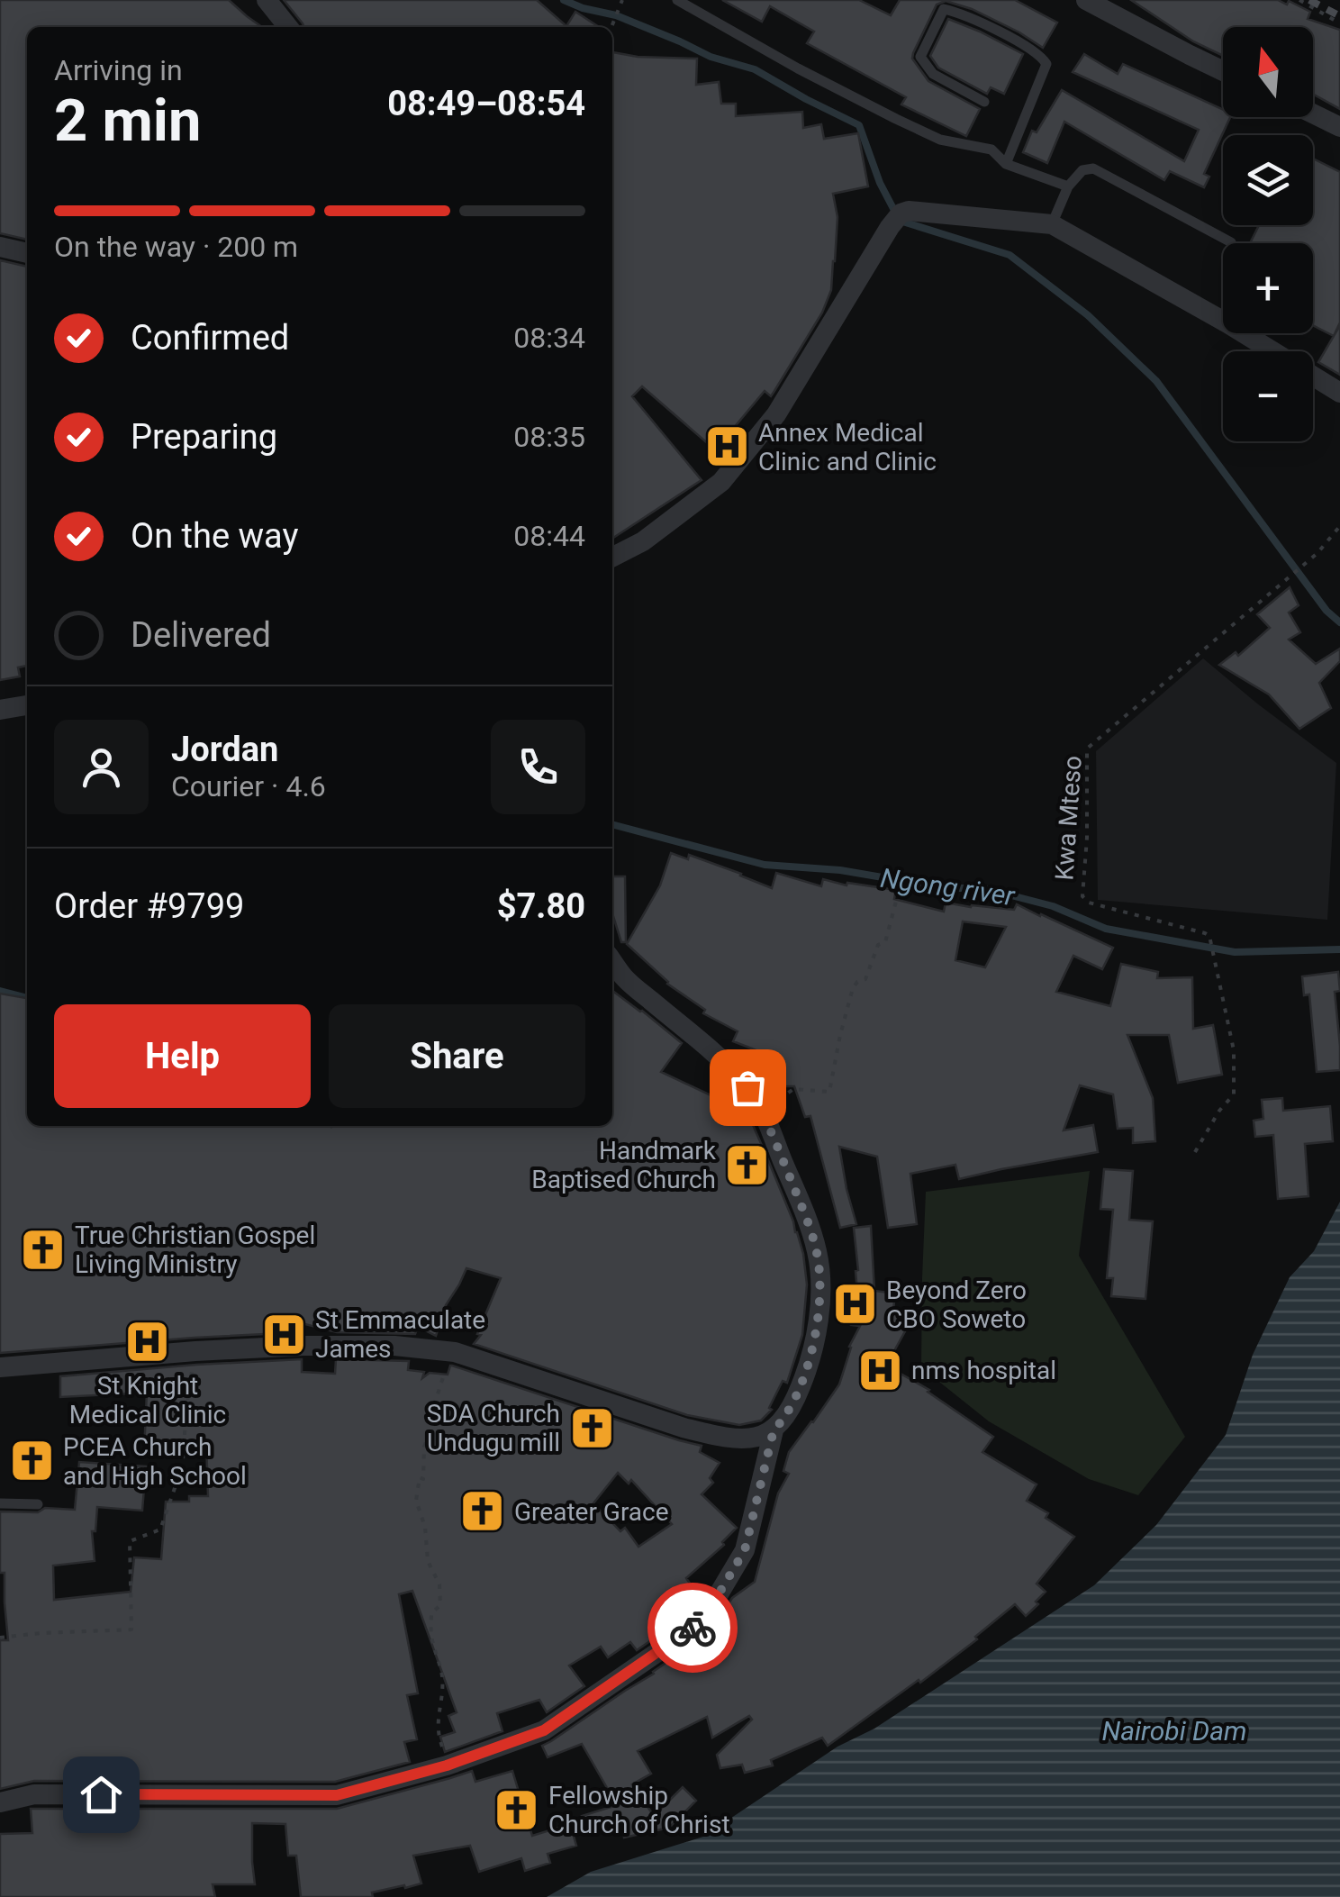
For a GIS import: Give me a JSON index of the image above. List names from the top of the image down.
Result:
{
  "streets": {
    "path": ["Kwa Mteso"]
  },
  "water": ["Ngong river", "Nairobi Dam"],
  "places": {
    "hospital": [
      "Annex Medical Clinic and Clinic",
      "Beyond Zero CBO Soweto",
      "St Emmaculate James",
      "St Knight Medical Clinic",
      "nms hospital"
    ],
    "church": [
      "Handmark Baptised Church",
      "True Christian Gospel Living Ministry",
      "SDA Church Undugu mill",
      "PCEA Church and High School",
      "Greater Grace",
      "Fellowship Church of Christ"
    ]
  },
  "north": "top",
  "page": {
    "map_buttons": ["+", "−"],
    "heading": ["2 min", "Arriving in", "08:49–08:54"],
    "panel": [
      "Jordan",
      "Courier · 4.6",
      "Order #9799",
      "$7.80"
    ],
    "bar": "On the way · 200 m",
    "list": [
      ["Confirmed", "08:34"],
      ["Preparing", "08:35"],
      ["On the way", "08:44"],
      "Delivered"
    ],
    "buttons": ["Help", "Share"]
  }
}
